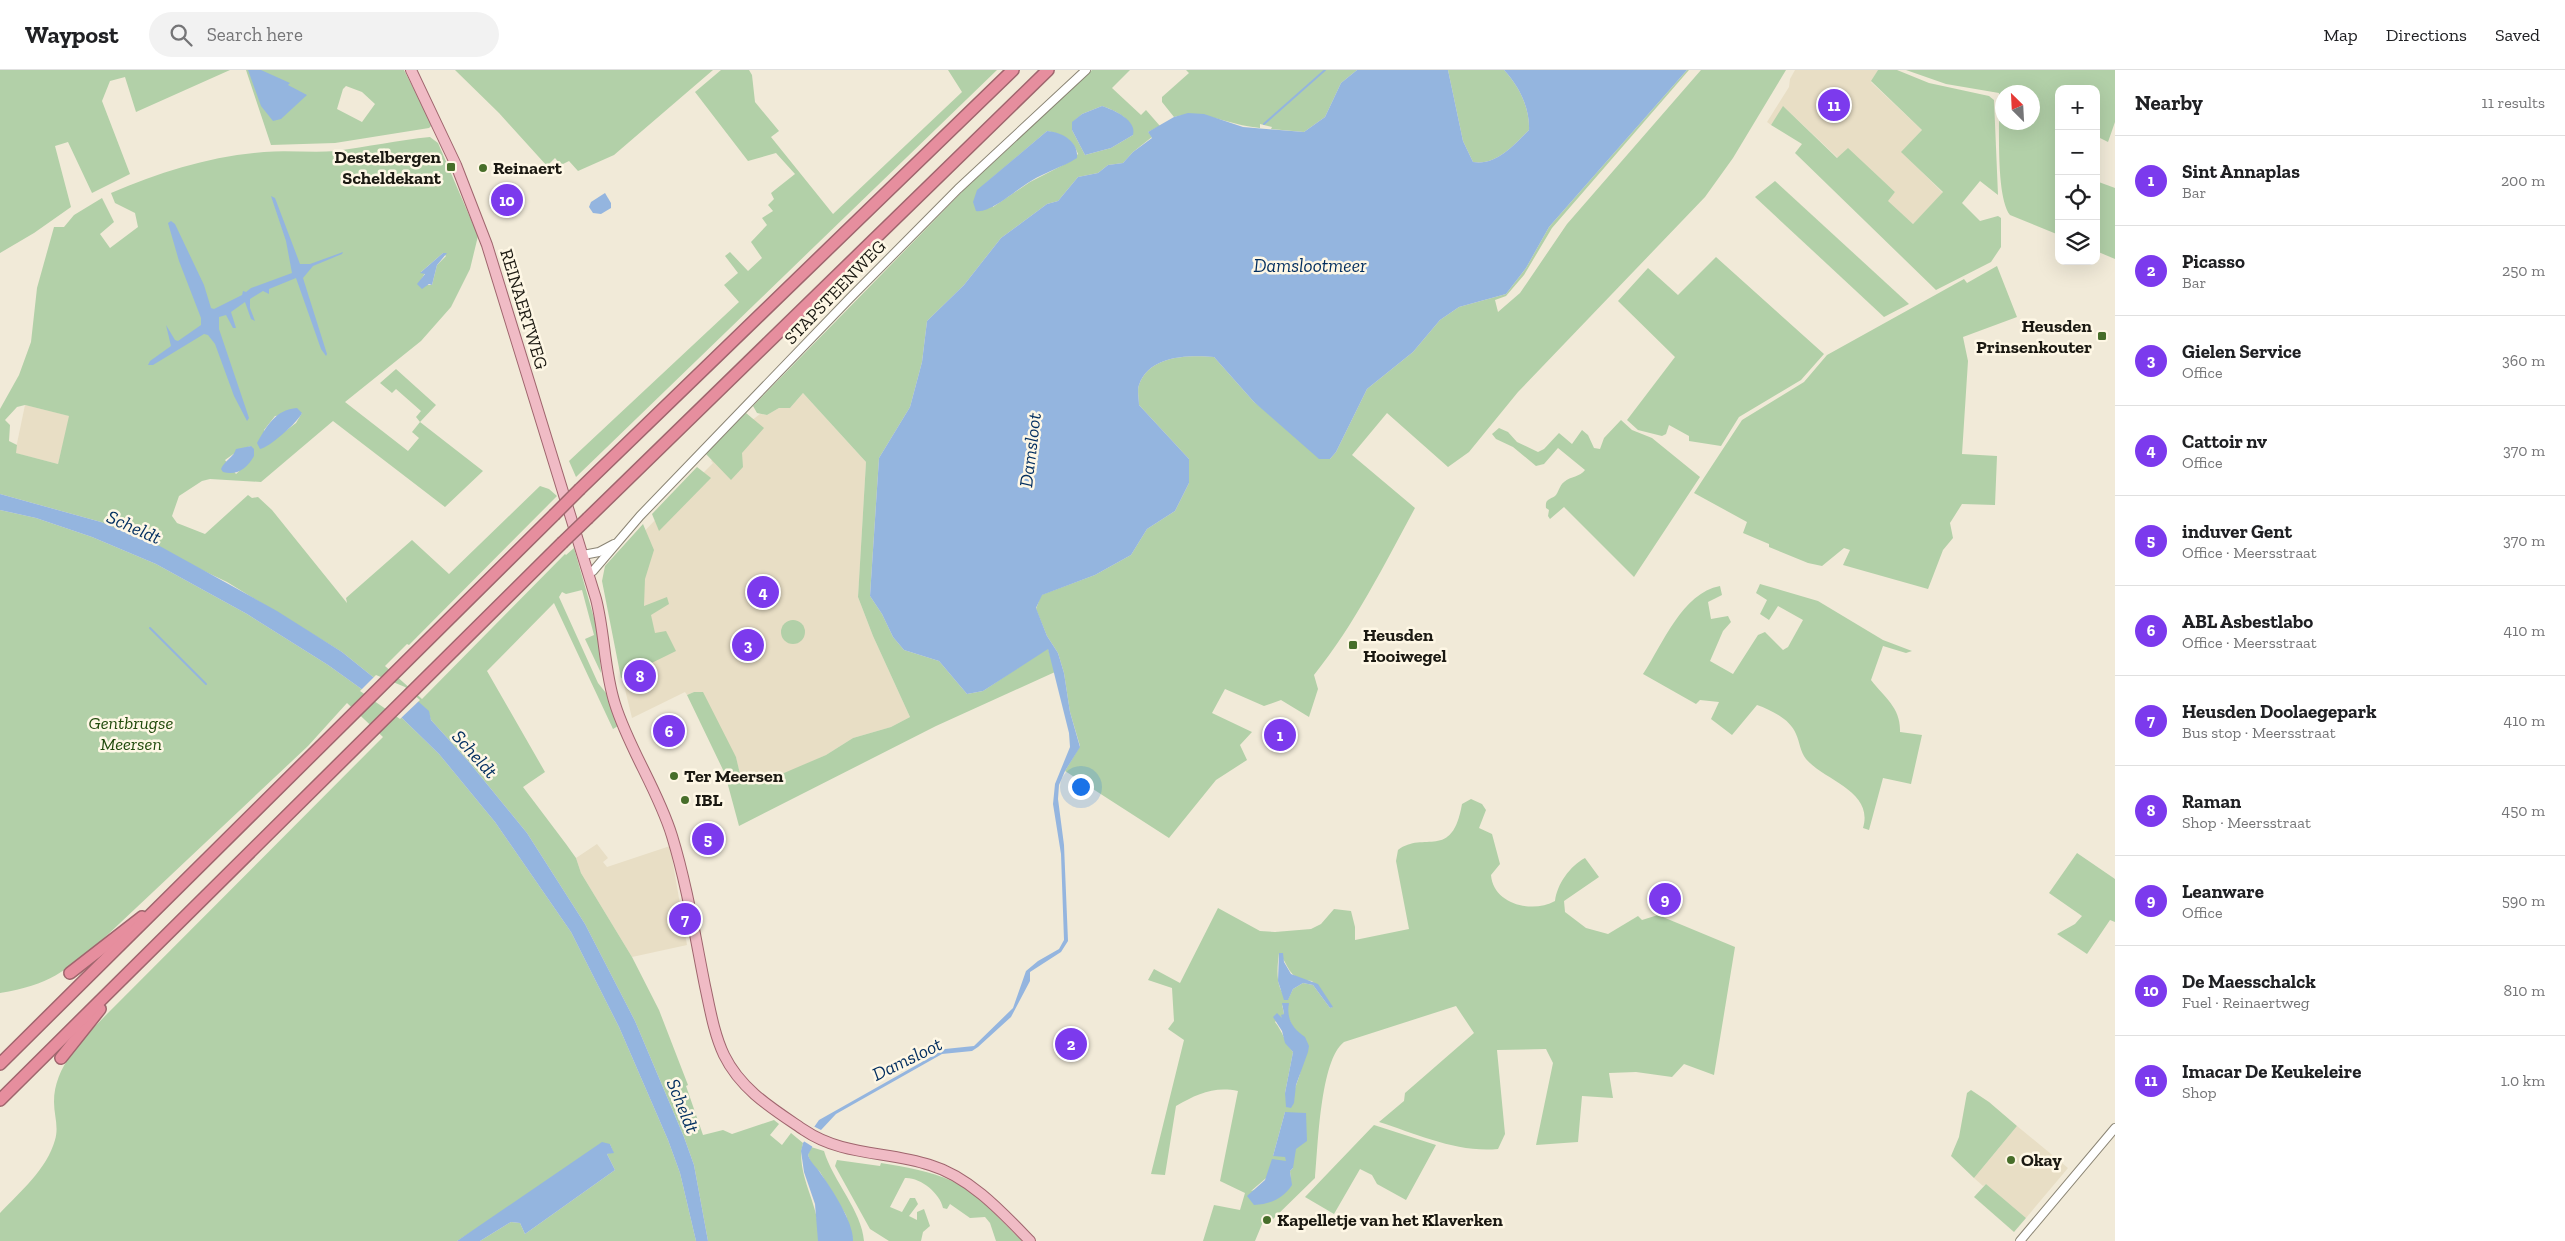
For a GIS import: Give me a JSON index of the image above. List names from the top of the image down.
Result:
{
  "streets": {
    "main road": ["REINAERTWEG"],
    "street": ["STAPSTEENWEG"]
  },
  "crossings": [
    ["STAPSTEENWEG", "REINAERTWEG"]
  ],
  "water": ["Damslootmeer", "Damsloot", "Scheldt"],
  "parks": ["Gentbrugse Meersen"],
  "places": {
    "transit": ["Destelbergen Scheldekant", "Heusden Prinsenkouter", "Heusden Hooiwegel"],
    "other": [
      "Reinaert",
      "Ter Meersen",
      "IBL",
      "Okay",
      "Kapelletje van het Klaverken"
    ]
  },
  "north": "top left",
  "page": {
    "header": "Waypost",
    "search": "Search here",
    "nav": ["Map", "Directions", "Saved"],
    "heading": ["Nearby", "11 results"],
    "map_buttons": ["+", "−"],
    "pins": [
      "11",
      "10",
      "4",
      "3",
      "8",
      "6",
      "1",
      "5",
      "9",
      "7",
      "2"
    ],
    "list": [
      {
        "mark": "1",
        "name": "Sint Annaplas",
        "note": "Bar",
        "value": "200 m"
      },
      {
        "mark": "2",
        "name": "Picasso",
        "note": "Bar",
        "value": "250 m"
      },
      {
        "mark": "3",
        "name": "Gielen Service",
        "note": "Office",
        "value": "360 m"
      },
      {
        "mark": "4",
        "name": "Cattoir nv",
        "note": "Office",
        "value": "370 m"
      },
      {
        "mark": "5",
        "name": "induver Gent",
        "note": "Office · Meersstraat",
        "value": "370 m"
      },
      {
        "mark": "6",
        "name": "ABL Asbestlabo",
        "note": "Office · Meersstraat",
        "value": "410 m"
      },
      {
        "mark": "7",
        "name": "Heusden Doolaegepark",
        "note": "Bus stop · Meersstraat",
        "value": "410 m"
      },
      {
        "mark": "8",
        "name": "Raman",
        "note": "Shop · Meersstraat",
        "value": "450 m"
      },
      {
        "mark": "9",
        "name": "Leanware",
        "note": "Office",
        "value": "590 m"
      },
      {
        "mark": "10",
        "name": "De Maesschalck",
        "note": "Fuel · Reinaertweg",
        "value": "810 m"
      },
      {
        "mark": "11",
        "name": "Imacar De Keukeleire",
        "note": "Shop",
        "value": "1.0 km"
      }
    ]
  }
}
